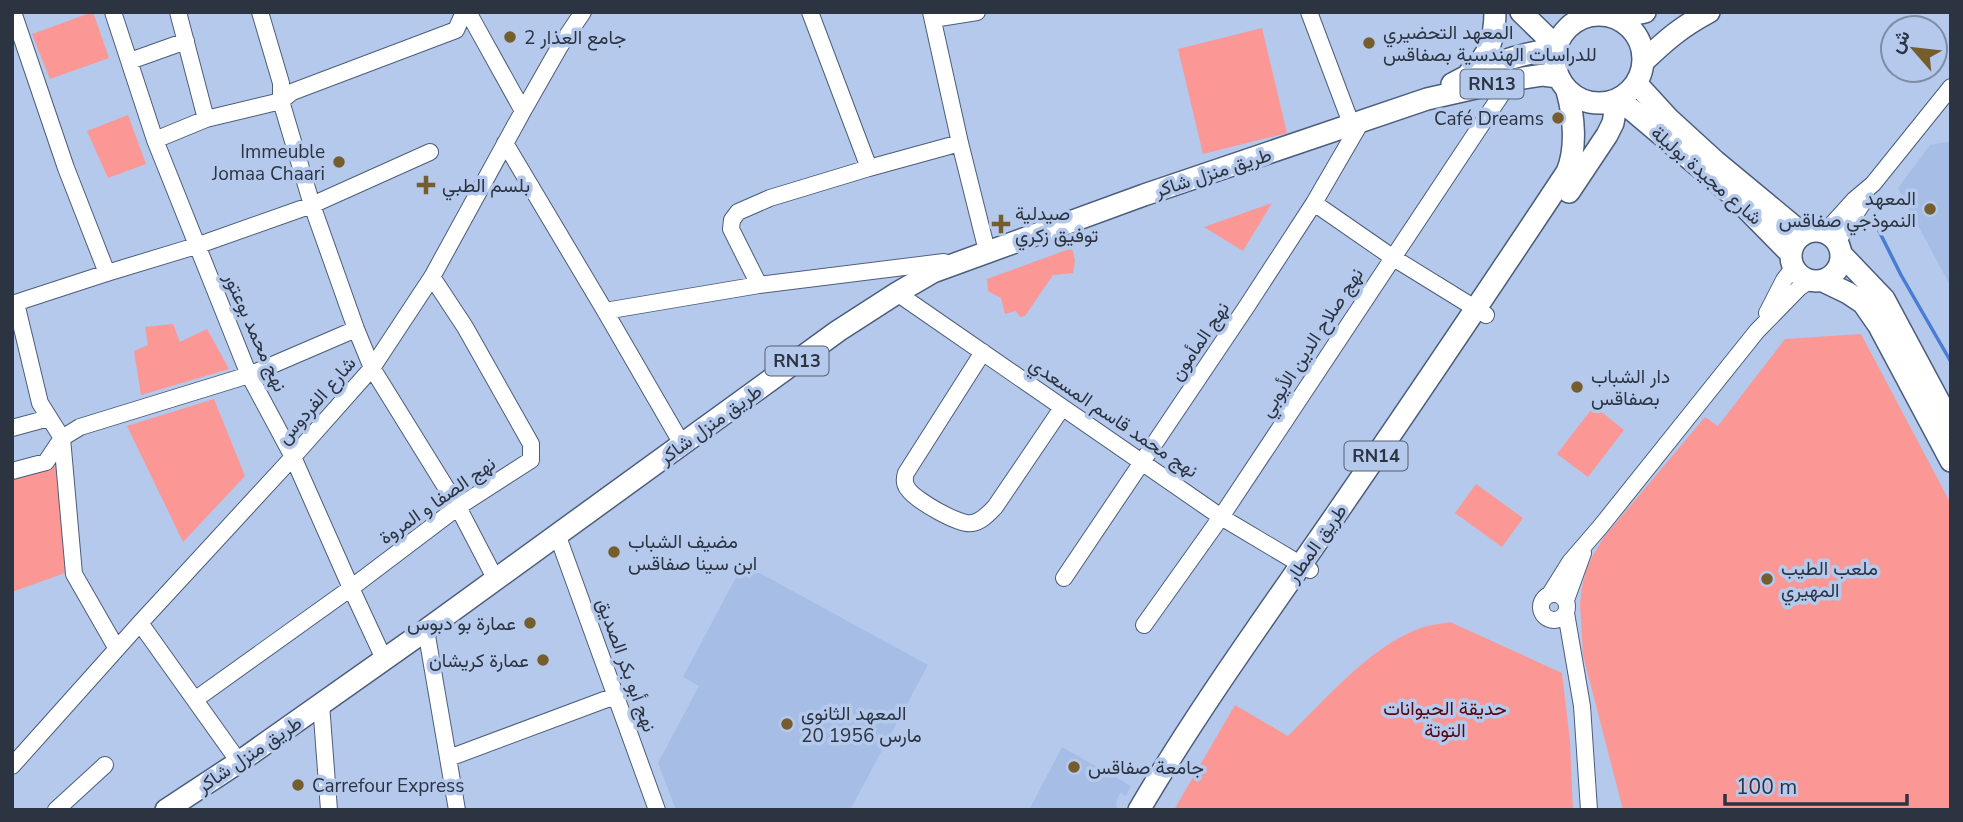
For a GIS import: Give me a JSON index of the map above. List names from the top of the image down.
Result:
{
  "streets": {
    "main road": [
      "RN13",
      "طريق منزل شاكر",
      "شارع مجيدة بوليلة",
      "RN14",
      "طريق المطار"
    ],
    "street": [
      "نهج محمد بوعتور",
      "نهج المأمون",
      "نهج صلاح الدين الأيوبي",
      "شارع الفردوس",
      "نهج محمد قاسم المسعدي",
      "نهج الصفا و المروة",
      "نهج أبو بكر الصديق"
    ]
  },
  "crossings": [
    ["طريق منزل شاكر", "شارع مجيدة بوليلة"],
    ["طريق منزل شاكر", "نهج محمد بوعتور"],
    ["طريق منزل شاكر", "نهج المأمون"],
    ["طريق منزل شاكر", "نهج صلاح الدين الأيوبي"],
    ["طريق منزل شاكر", "نهج محمد قاسم المسعدي"],
    ["طريق منزل شاكر", "طريق المطار"],
    ["طريق منزل شاكر", "نهج أبو بكر الصديق"],
    ["شارع مجيدة بوليلة", "طريق المطار"],
    ["نهج محمد بوعتور", "شارع الفردوس"],
    ["نهج محمد بوعتور", "نهج الصفا و المروة"],
    ["نهج المأمون", "نهج محمد قاسم المسعدي"],
    ["نهج صلاح الدين الأيوبي", "نهج محمد قاسم المسعدي"],
    ["شارع الفردوس", "نهج الصفا و المروة"],
    ["نهج محمد قاسم المسعدي", "طريق المطار"]
  ],
  "parks": ["حديقة الحيوانات التوتة"],
  "places": {
    "other": [
      "جامع العذار 2",
      "المعهد التحضيري للدراسات الهندسية بصفاقس",
      "Café Dreams",
      "Immeuble Jomaa Chaari",
      "المعهد النموذجي صفاقس",
      "دار الشباب بصفاقس",
      "مضيف الشباب ابن سينا صفاقس",
      "ملعب الطيب المهيري",
      "عمارة بو دبوس",
      "عمارة كريشان",
      "المعهد الثانوي 20 مارس 1956",
      "جامعة صفاقس",
      "Carrefour Express"
    ],
    "health": ["بلسم الطبي", "صيدلية توفيق زكري"]
  },
  "scale_bar": "100 m",
  "north": "top left"
}
